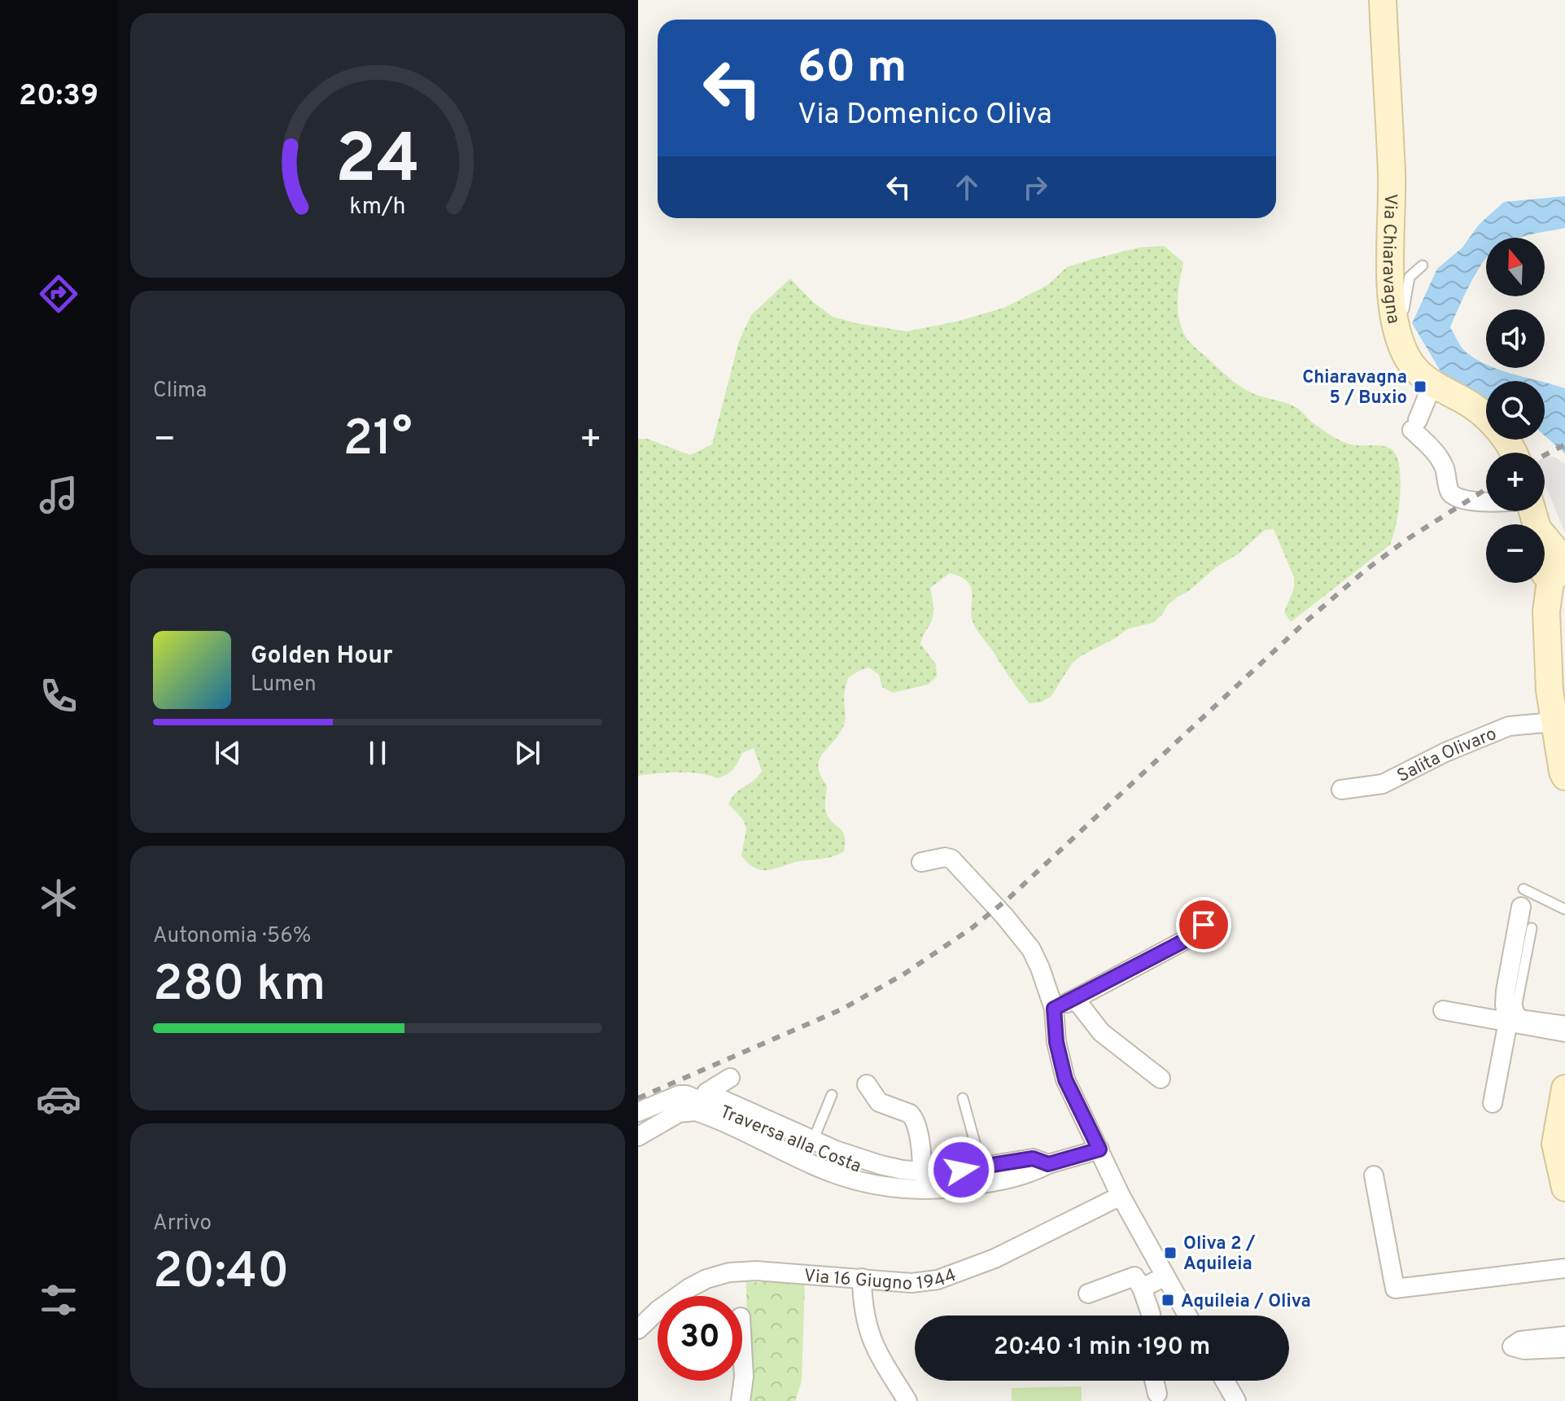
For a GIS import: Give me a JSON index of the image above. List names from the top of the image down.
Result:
{
  "streets": {
    "street": [
      "Via Chiaravagna",
      "Salita Olivaro",
      "Traversa alla Costa",
      "Via 16 Giugno 1944"
    ]
  },
  "places": {
    "transit": ["Chiaravagna 5 / Buxio", "Oliva 2 / Aquileia", "Aquileia / Oliva"]
  },
  "north": "top",
  "page": {
    "tabs": "20:39",
    "turn": ["60 m", "Via Domenico Oliva"],
    "map_buttons": ["+", "−"],
    "tile": [
      "Clima",
      ["Autonomia · 56%", "280 km"],
      ["Arrivo", "20:40"]
    ],
    "heat": ["−", "21°", "+"],
    "song": ["Golden Hour", "Lumen"],
    "limit": "30",
    "trip": "20:40 · 1 min · 190 m",
    "gauge": ["24", "km/h"]
  }
}
